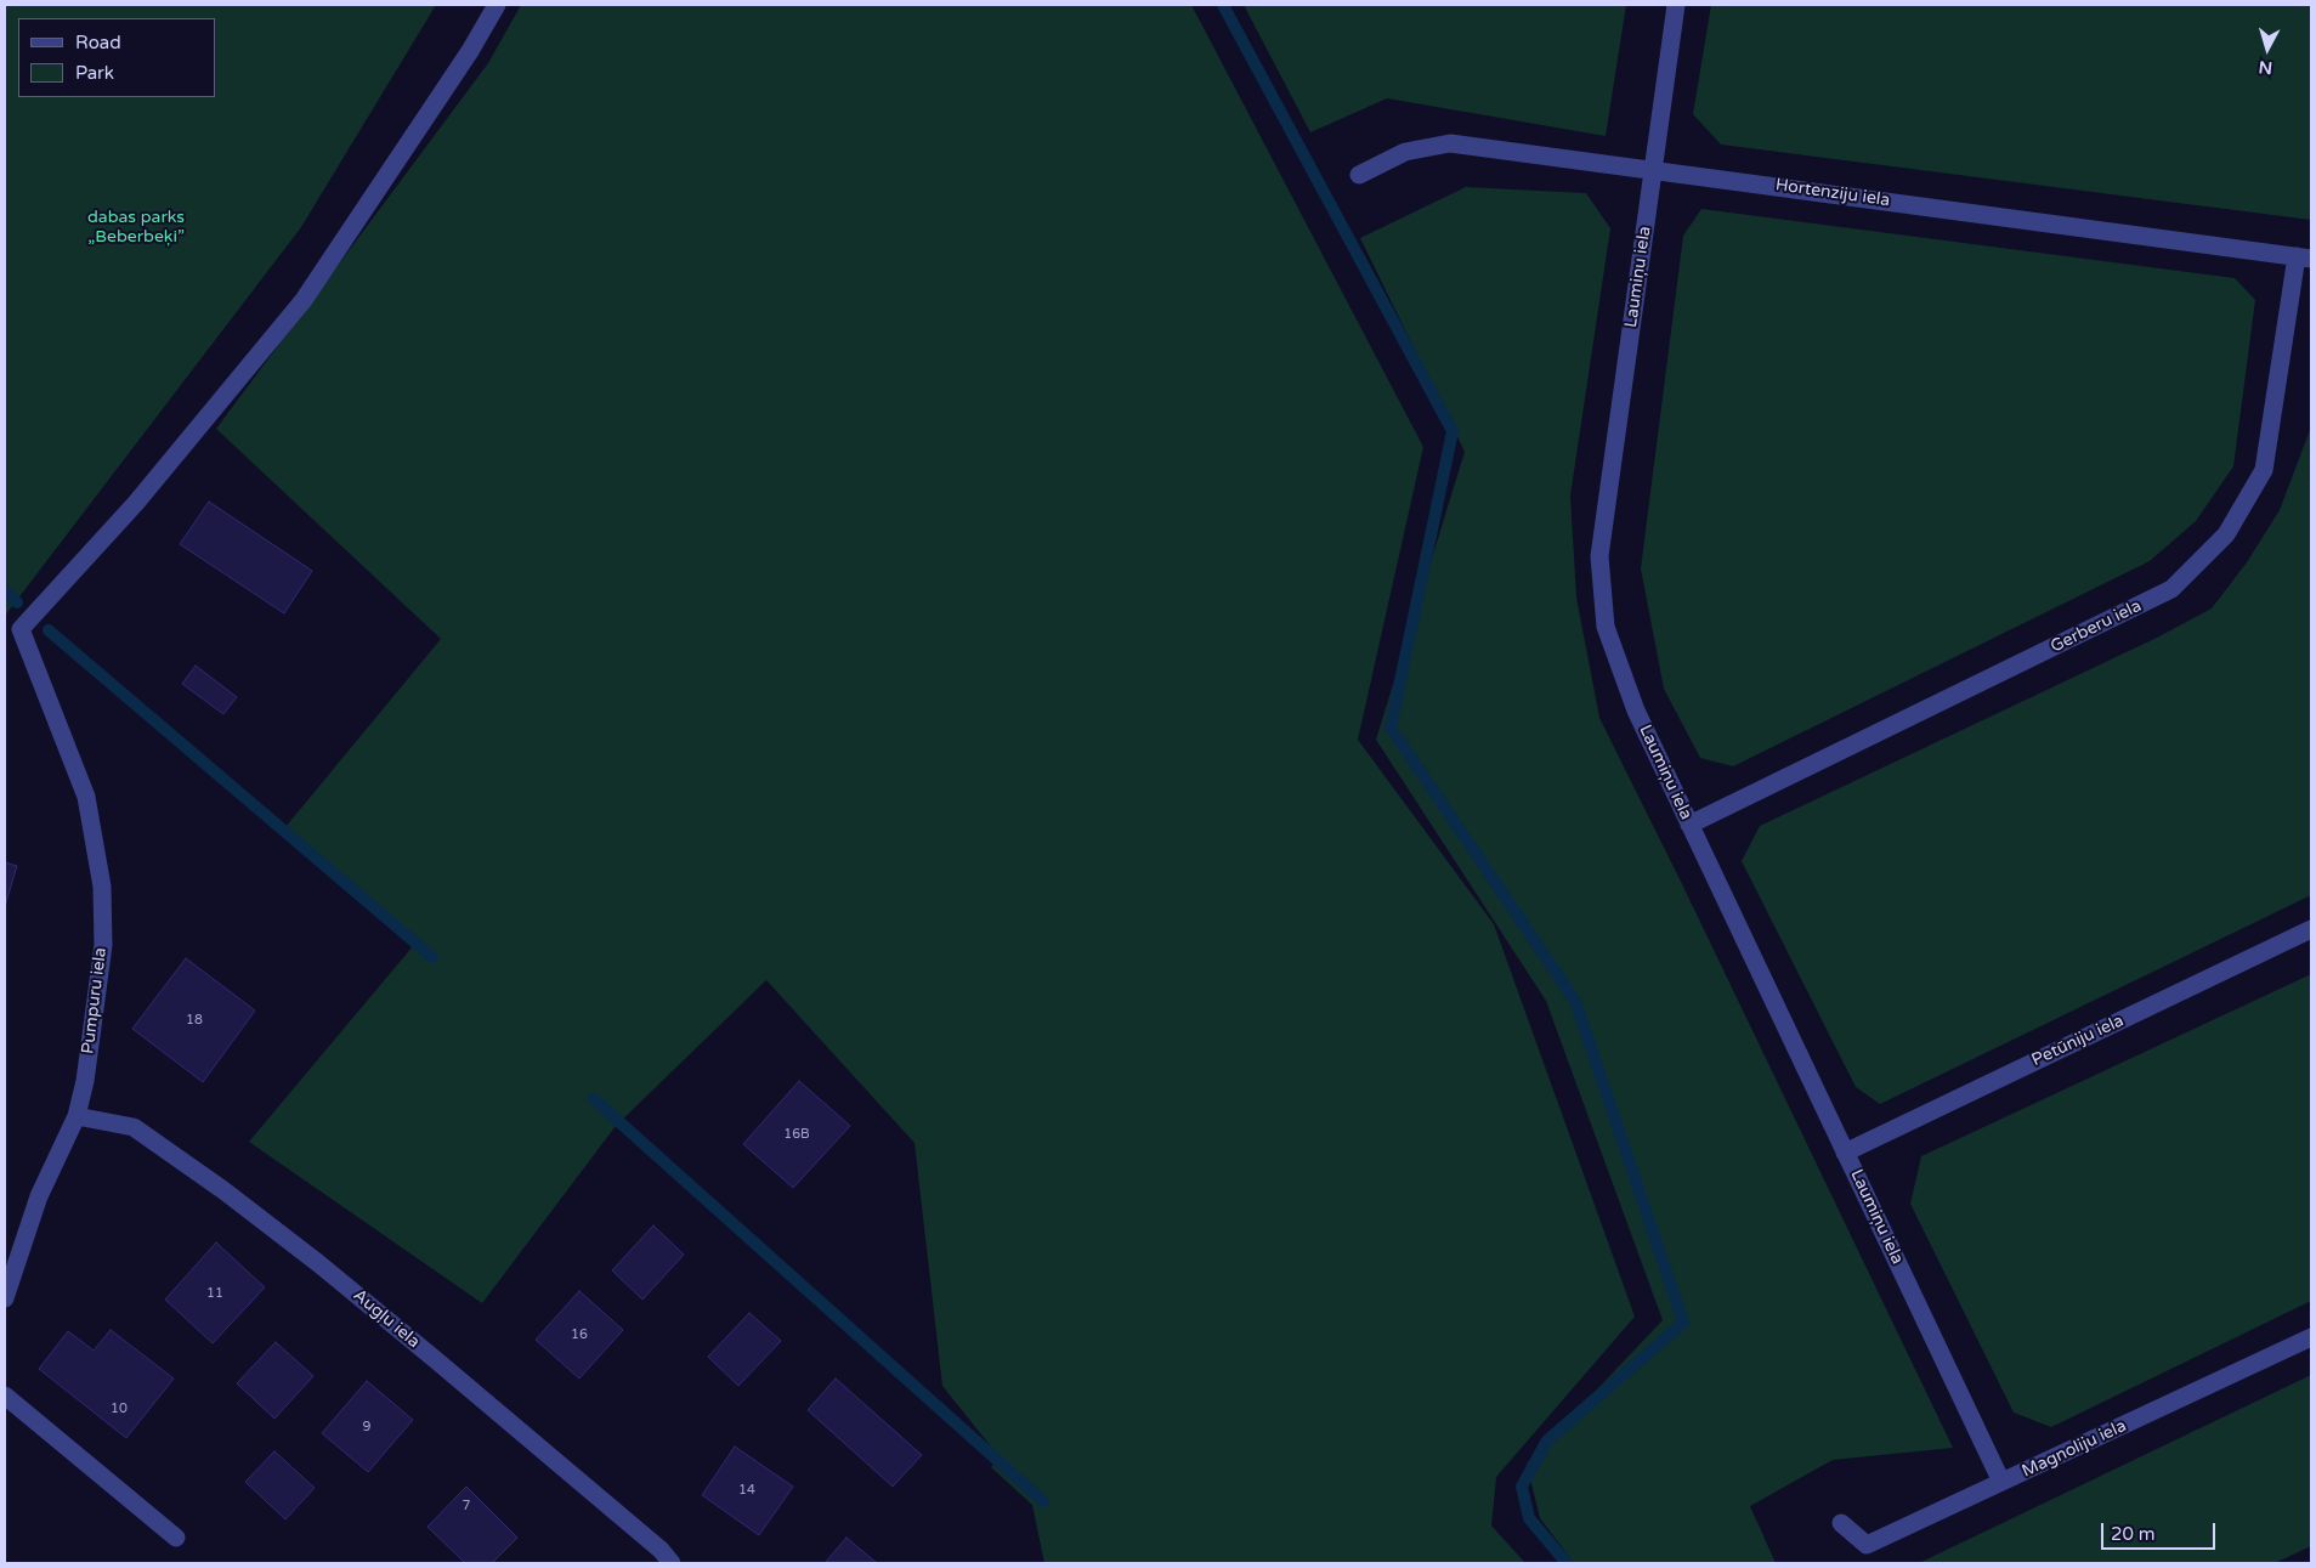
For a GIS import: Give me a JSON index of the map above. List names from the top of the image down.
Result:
{
  "streets": {
    "street": [
      "Hortenziju iela",
      "Laumiņu iela",
      "Gerberu iela",
      "Pumpuru iela",
      "Petūniju iela",
      "Augļu iela",
      "Magnoliju iela"
    ]
  },
  "crossings": [
    ["Hortenziju iela", "Laumiņu iela"],
    ["Hortenziju iela", "Gerberu iela"],
    ["Laumiņu iela", "Gerberu iela"],
    ["Laumiņu iela", "Petūniju iela"],
    ["Laumiņu iela", "Magnoliju iela"],
    ["Pumpuru iela", "Augļu iela"]
  ],
  "parks": ["dabas parks „Beberbeķi”"],
  "house_numbers": [
    "18",
    "16B",
    "11",
    "16",
    "10",
    "9",
    "14",
    "7"
  ],
  "legend": ["Road", "Park"],
  "scale_bar": "20 m",
  "north": "bottom"
}
